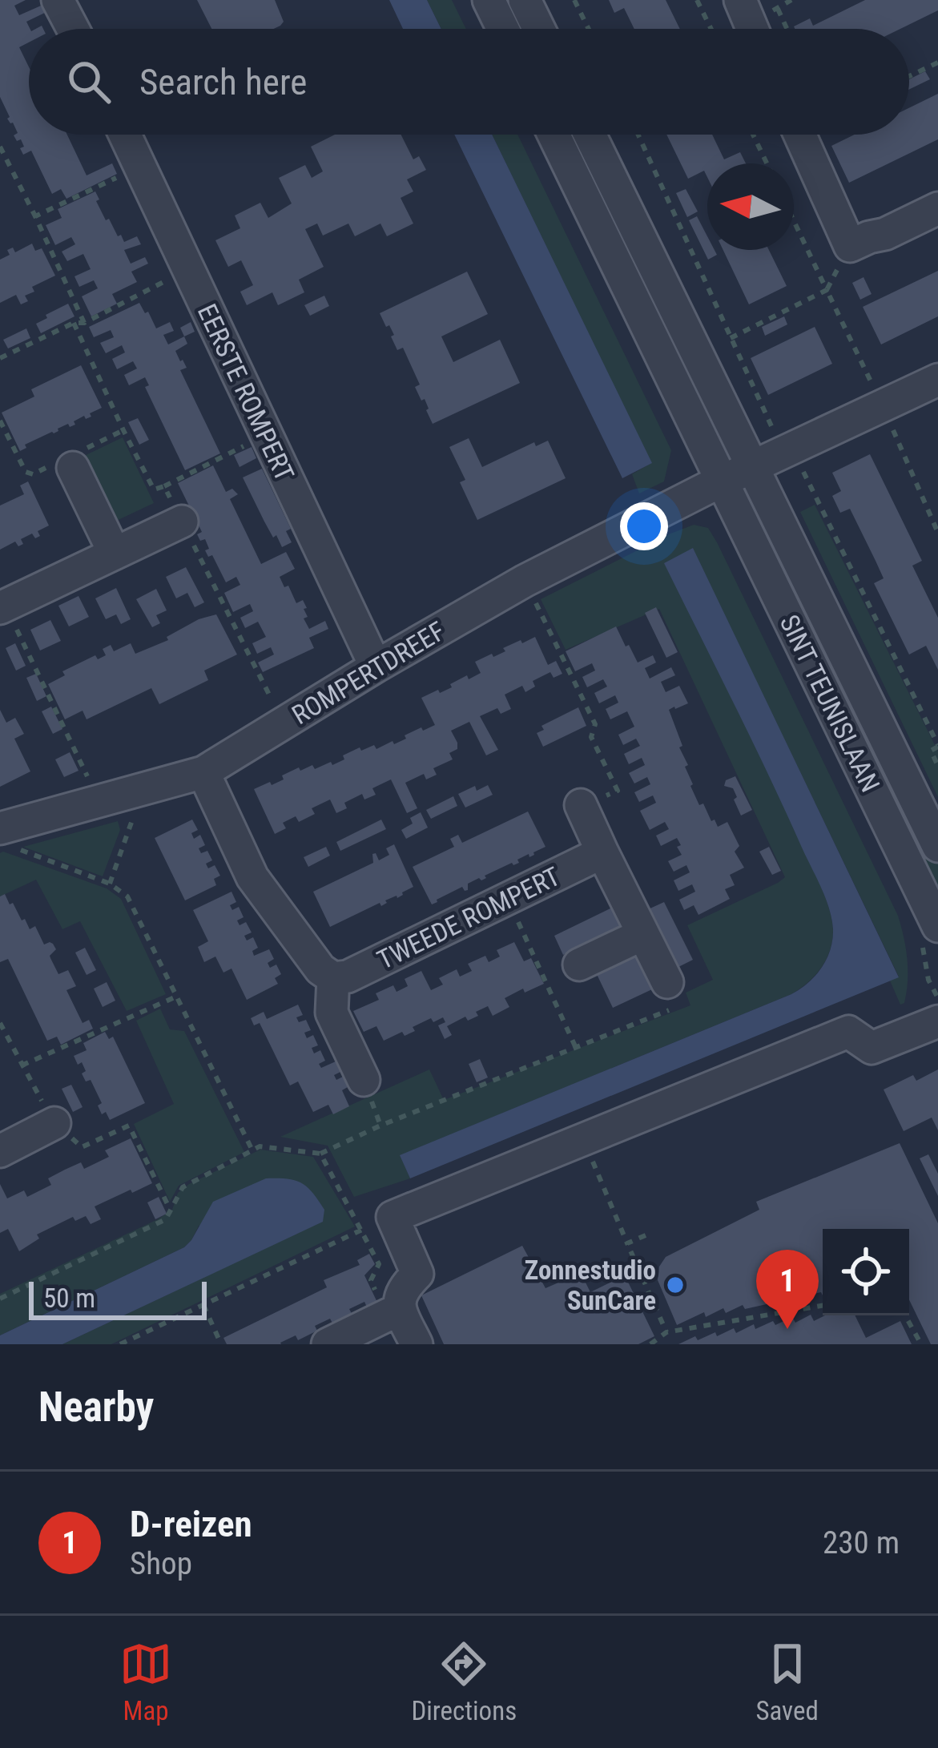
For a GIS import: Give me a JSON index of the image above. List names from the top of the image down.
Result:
{
  "streets": {
    "street": [
      "EERSTE ROMPERT",
      "ROMPERTDREEF",
      "SINT TEUNISLAAN",
      "TWEEDE ROMPERT"
    ]
  },
  "crossings": [
    ["EERSTE ROMPERT", "ROMPERTDREEF"],
    ["ROMPERTDREEF", "SINT TEUNISLAAN"]
  ],
  "places": ["Zonnestudio SunCare"],
  "scale_bar": "50 m",
  "north": "left",
  "page": {
    "search": "Search here",
    "pins": "1",
    "scale": "50 m",
    "heading": "Nearby",
    "list": [
      {
        "mark": "1",
        "name": "D-reizen",
        "note": "Shop",
        "value": "230 m"
      }
    ],
    "nav": ["Map", "Directions", "Saved"]
  }
}
